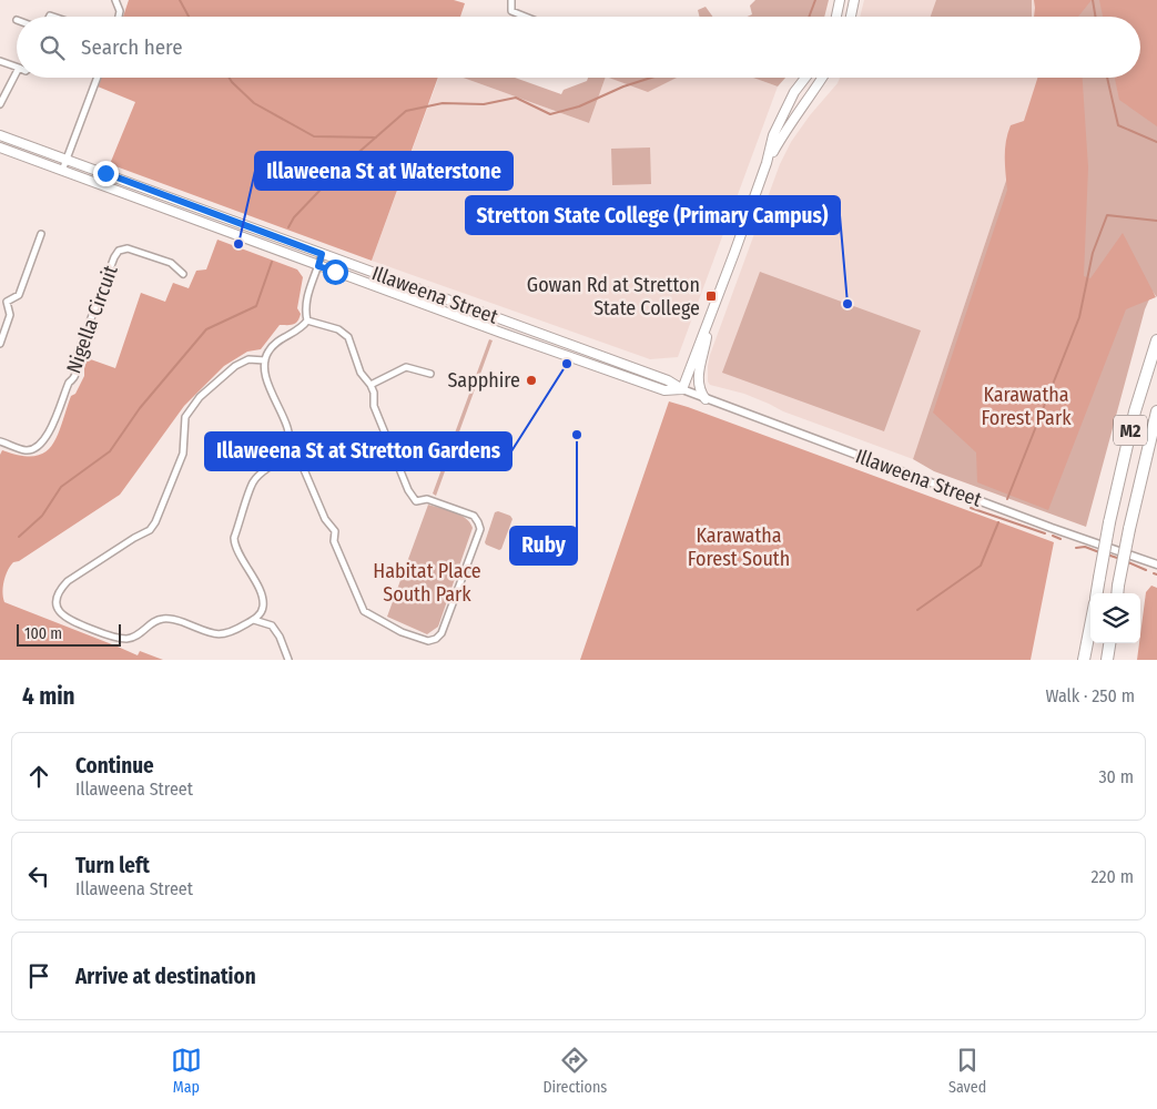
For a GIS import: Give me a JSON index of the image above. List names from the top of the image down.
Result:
{
  "streets": {
    "highway": ["M2"],
    "main road": ["Illaweena Street"],
    "street": ["Nigella Circuit"]
  },
  "parks": ["Karawatha Forest Park", "Karawatha Forest South", "Habitat Place South Park"],
  "places": {
    "other": [
      "Illaweena St at Waterstone",
      "Stretton State College (Primary Campus)",
      "Illaweena St at Stretton Gardens",
      "Sapphire",
      "Ruby"
    ],
    "transit": ["Gowan Rd at Stretton State College"]
  },
  "scale_bar": "100 m",
  "page": {
    "search": "Search here",
    "scale": "100 m",
    "heading": ["4 min", "Walk · 250 m"],
    "list": [
      ["Continue", "Illaweena Street", "30 m"],
      ["Turn left", "Illaweena Street", "220 m"],
      "Arrive at destination"
    ],
    "nav": ["Map", "Directions", "Saved"]
  }
}
